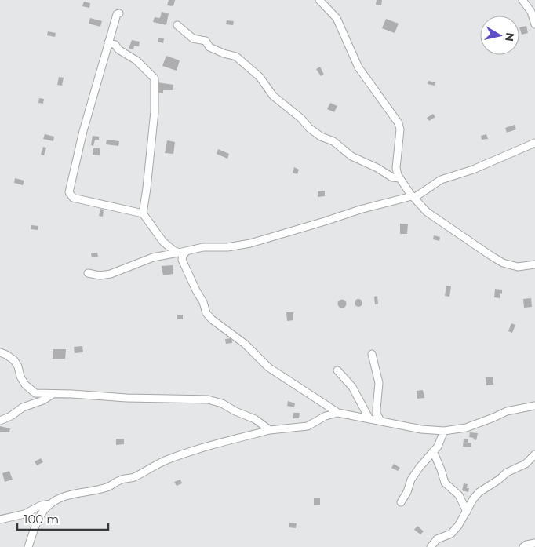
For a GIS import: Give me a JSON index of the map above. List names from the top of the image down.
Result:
{
  "scale_bar": "100 m",
  "north": "right"
}
